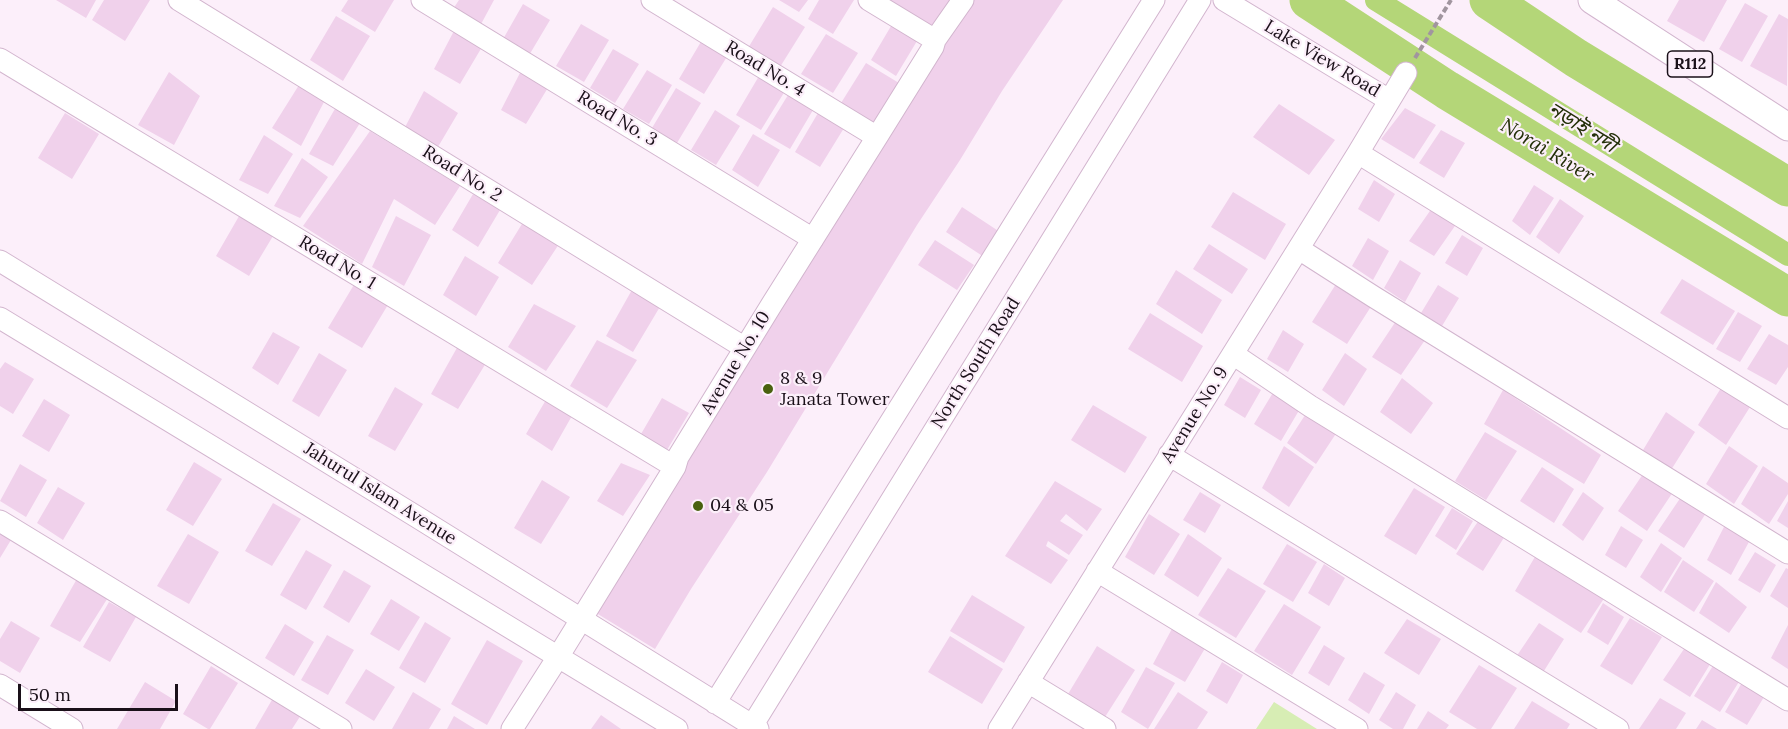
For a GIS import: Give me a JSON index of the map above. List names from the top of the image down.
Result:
{
  "streets": {
    "main road": ["R112"],
    "street": [
      "Lake View Road",
      "Road No. 4",
      "Road No. 3",
      "Road No. 2",
      "Road No. 1",
      "Avenue No. 10",
      "North South Road",
      "Avenue No. 9",
      "Jahurul Islam Avenue"
    ]
  },
  "crossings": [
    ["Lake View Road", "Avenue No. 9"],
    ["Road No. 4", "Avenue No. 10"],
    ["Road No. 3", "Avenue No. 10"],
    ["Road No. 2", "Avenue No. 10"],
    ["Road No. 1", "Avenue No. 10"],
    ["Avenue No. 10", "Jahurul Islam Avenue"],
    ["North South Road", "Jahurul Islam Avenue"]
  ],
  "water": ["নড়াই নদী", "Norai River"],
  "places": ["8 & 9 Janata Tower", "04 & 05"],
  "scale_bar": "50 m"
}
